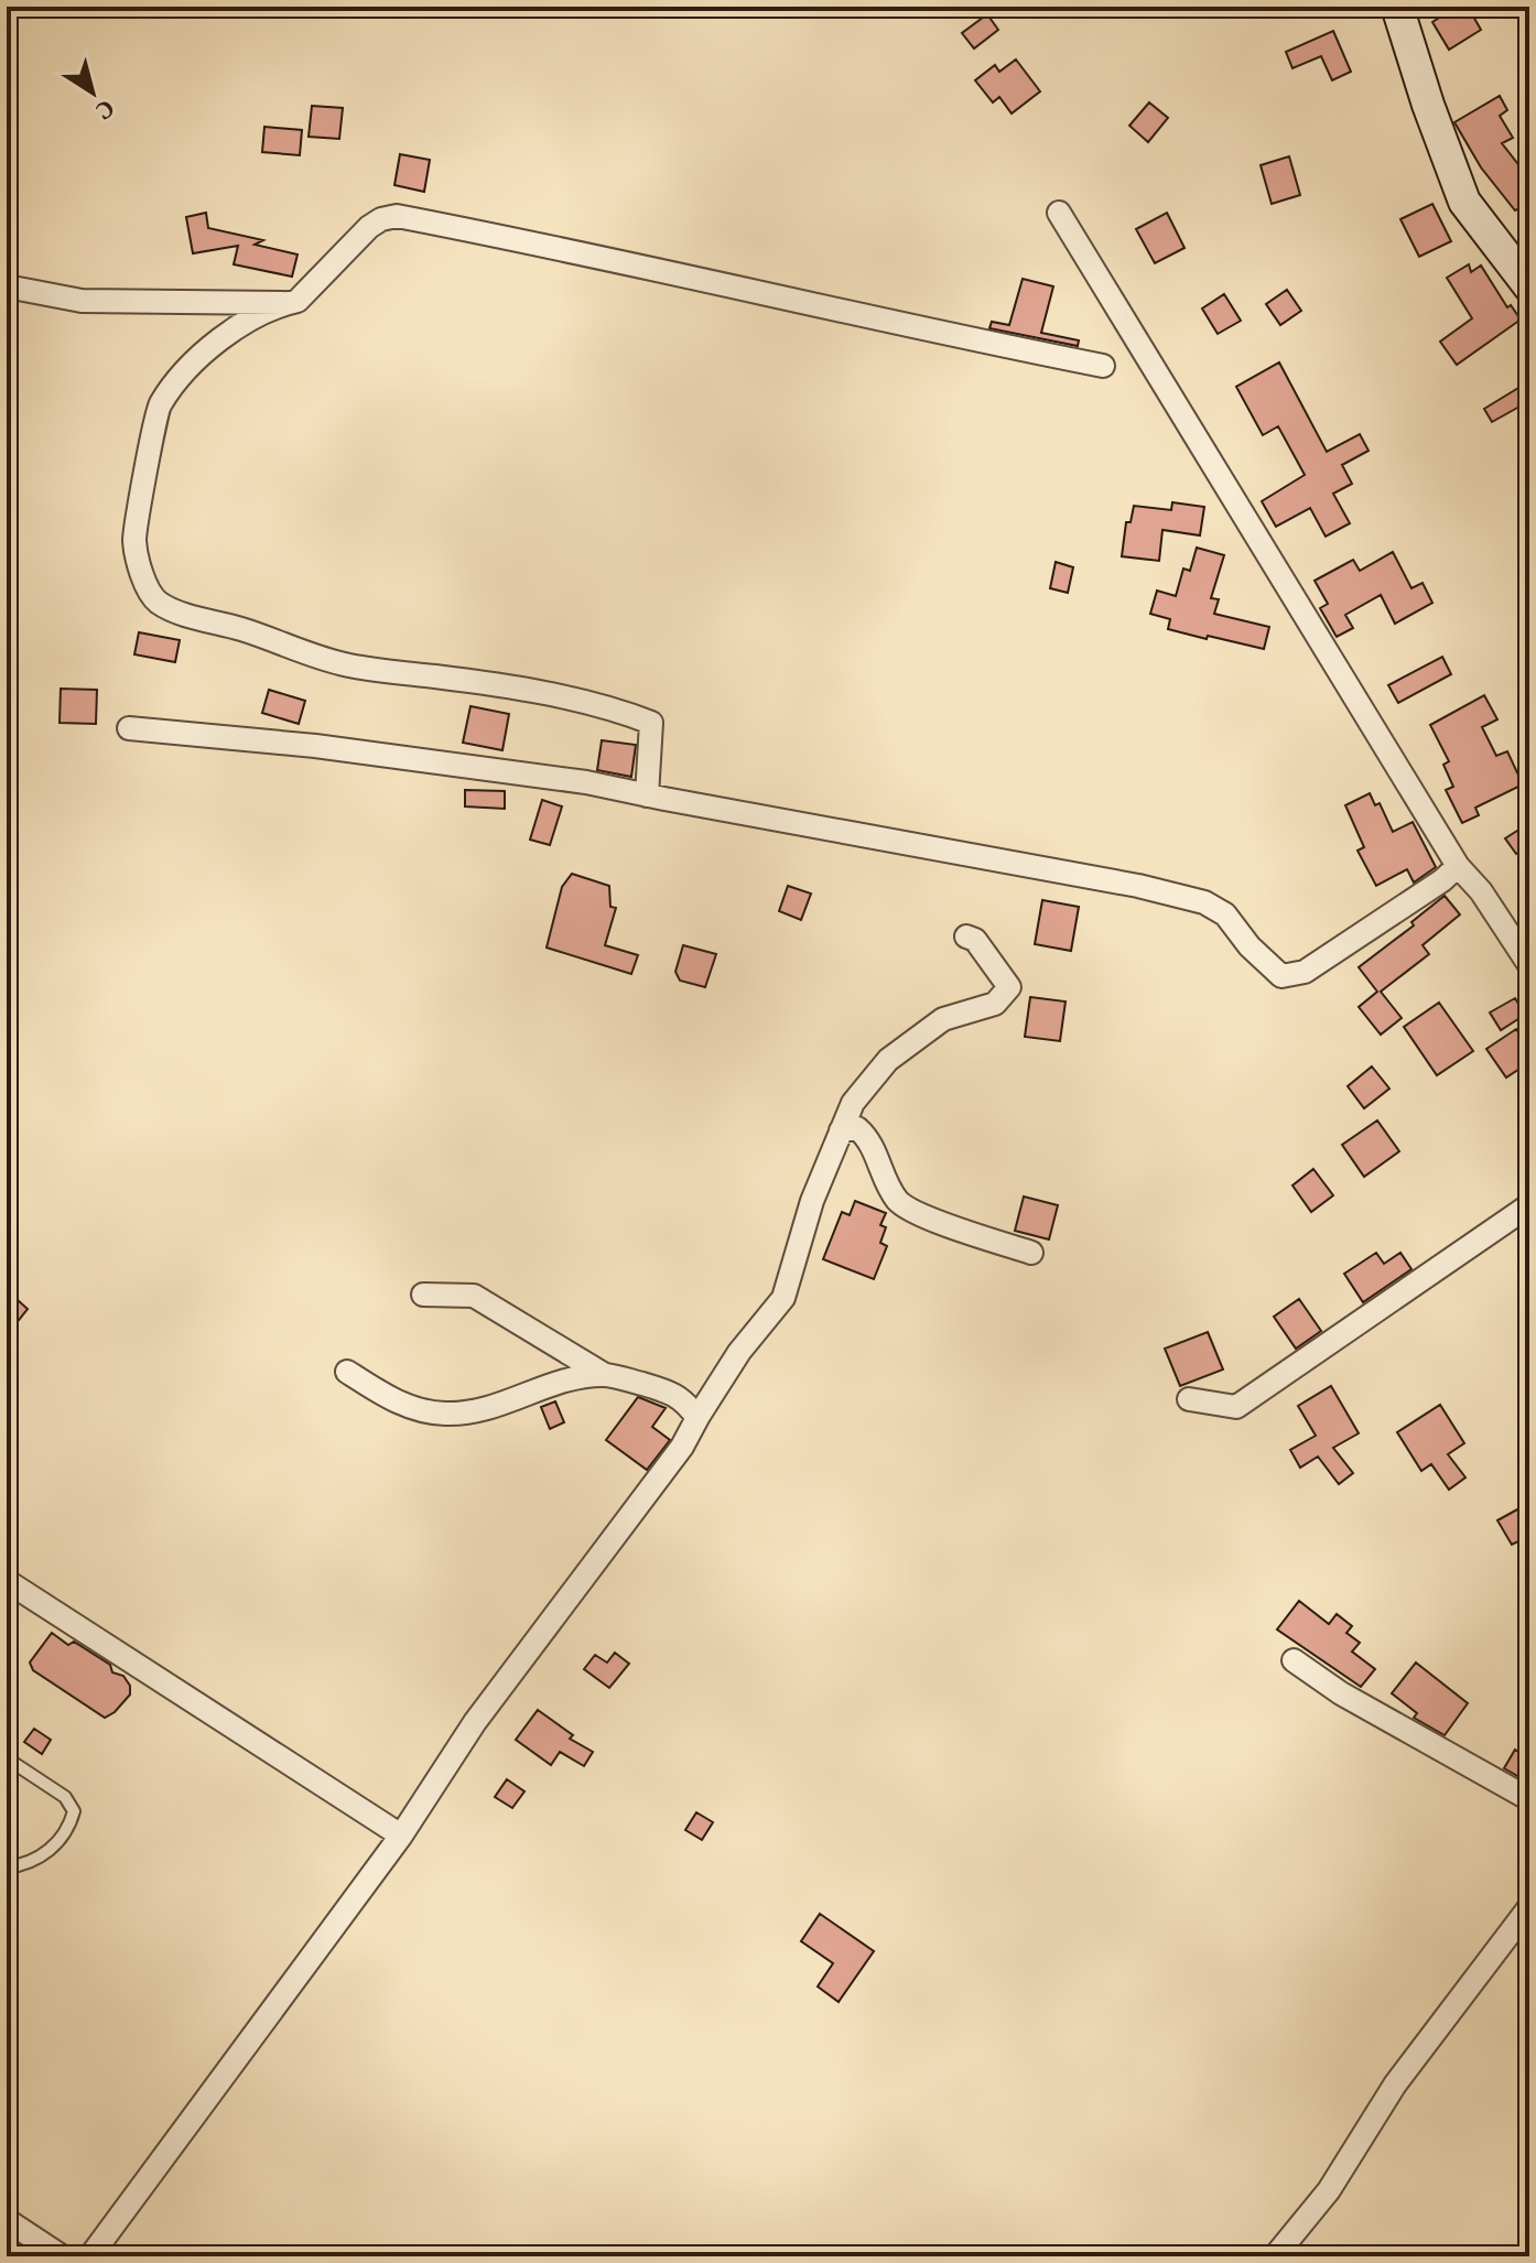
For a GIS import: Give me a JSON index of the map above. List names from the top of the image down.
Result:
{
  "north": "bottom right"
}
